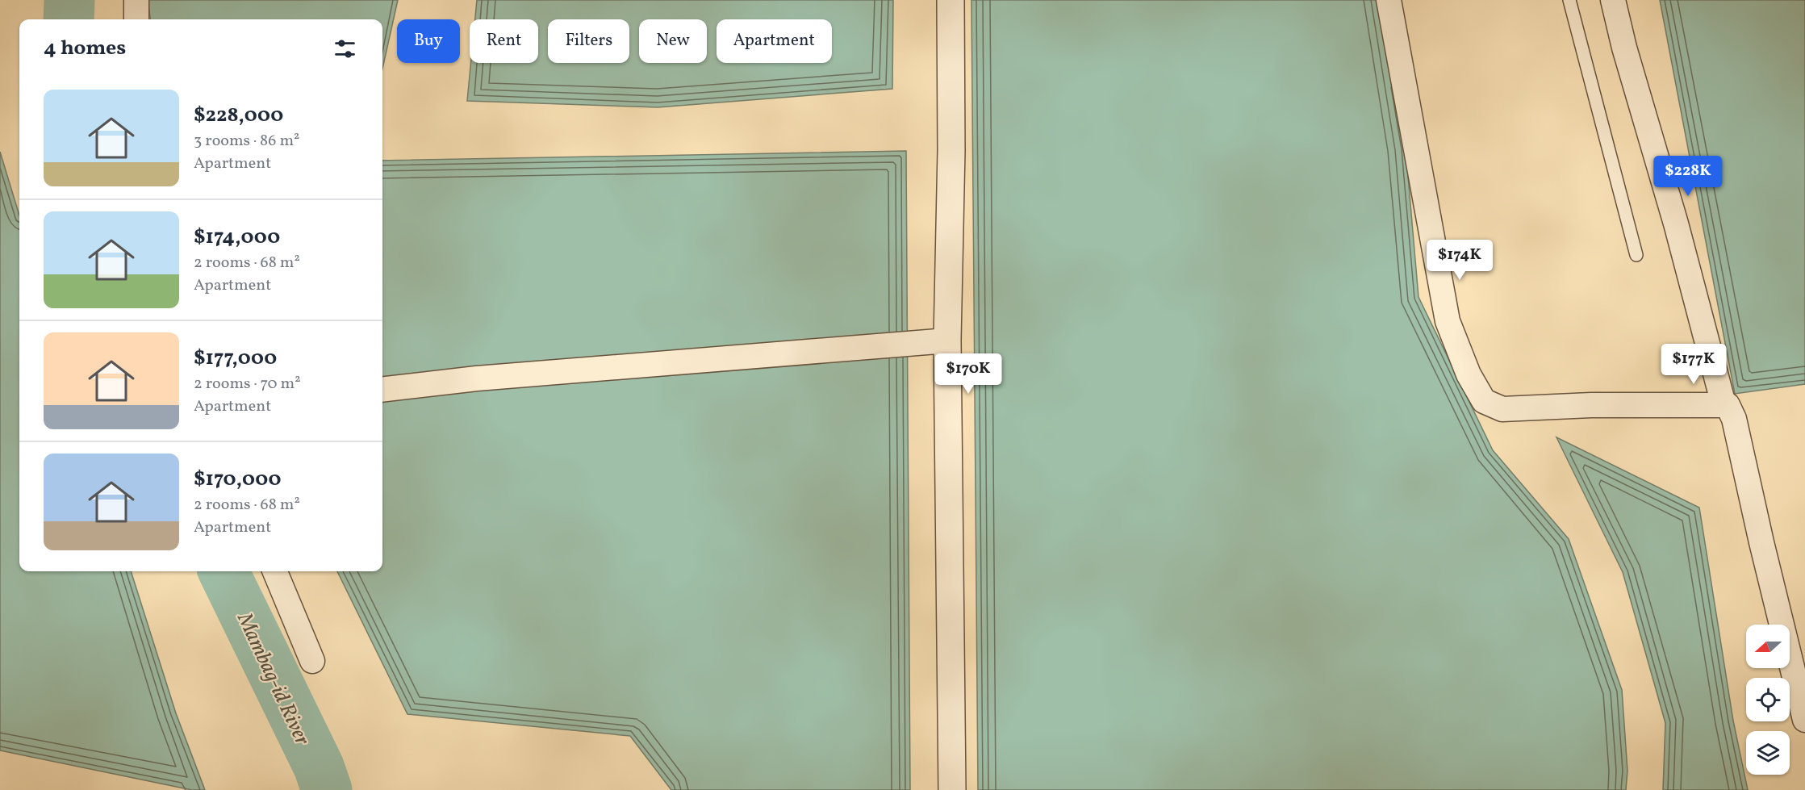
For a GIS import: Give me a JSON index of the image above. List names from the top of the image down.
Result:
{
  "water": ["Mambag-id River"],
  "north": "left",
  "page": {
    "chip": [
      "Buy",
      "Rent",
      "Filters",
      "New",
      "Apartment"
    ],
    "heading": "4 homes",
    "list": [
      {
        "name": "$228,000",
        "note": "3 rooms · 86 m² · Apartment"
      },
      {
        "name": "$174,000",
        "note": "2 rooms · 68 m² · Apartment"
      },
      {
        "name": "$177,000",
        "note": "2 rooms · 70 m² · Apartment"
      },
      {
        "name": "$170,000",
        "note": "2 rooms · 68 m² · Apartment"
      }
    ],
    "price": [
      "$228K",
      "$174K",
      "$177K",
      "$170K"
    ]
  }
}
